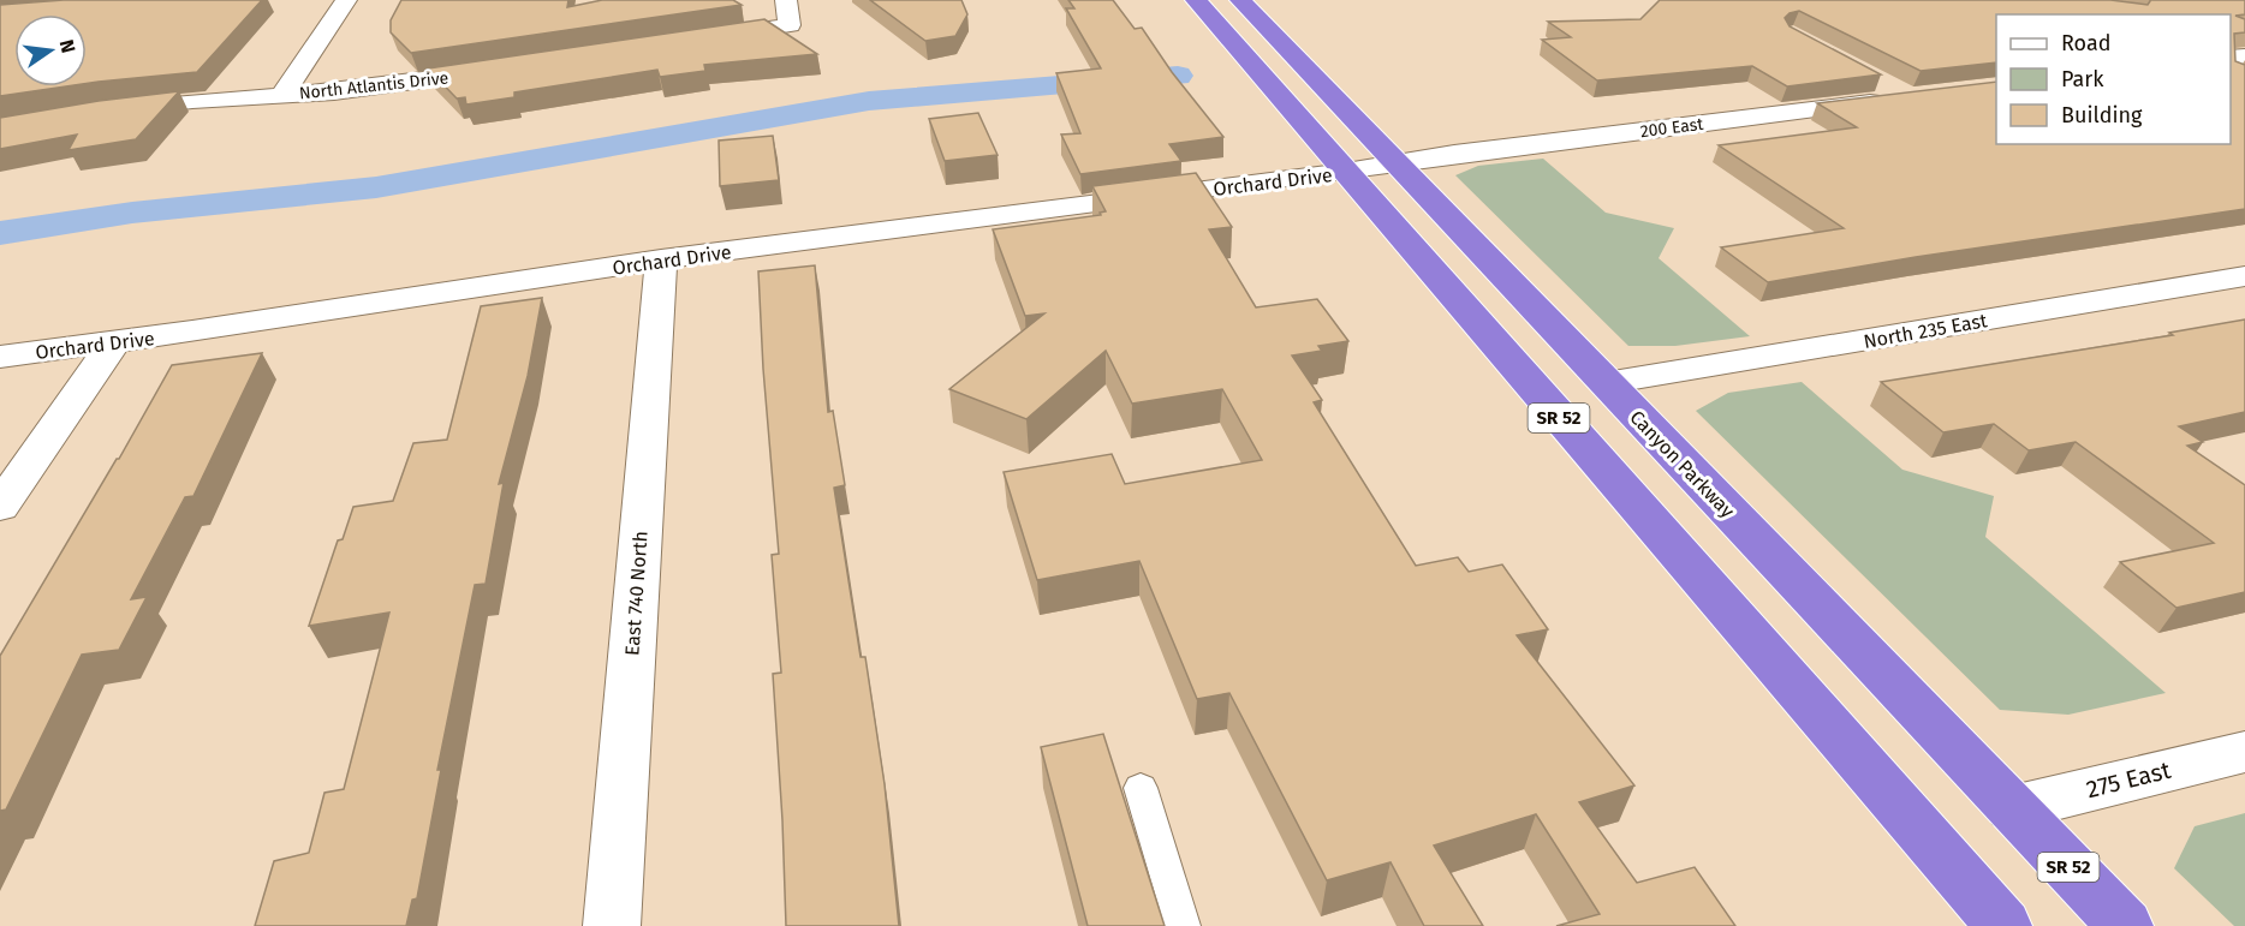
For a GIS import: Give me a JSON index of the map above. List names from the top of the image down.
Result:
{
  "streets": {
    "highway": ["SR 52", "Canyon Parkway"],
    "street": [
      "North Atlantis Drive",
      "200 East",
      "Orchard Drive",
      "North 235 East",
      "East 740 North",
      "275 East"
    ]
  },
  "crossings": [
    ["200 East", "Orchard Drive"],
    ["200 East", "SR 52"],
    ["200 East", "Canyon Parkway"],
    ["Orchard Drive", "SR 52"],
    ["Orchard Drive", "East 740 North"],
    ["North 235 East", "Canyon Parkway"],
    ["Canyon Parkway", "275 East"]
  ],
  "legend": ["Road", "Park", "Building"],
  "north": "right"
}
